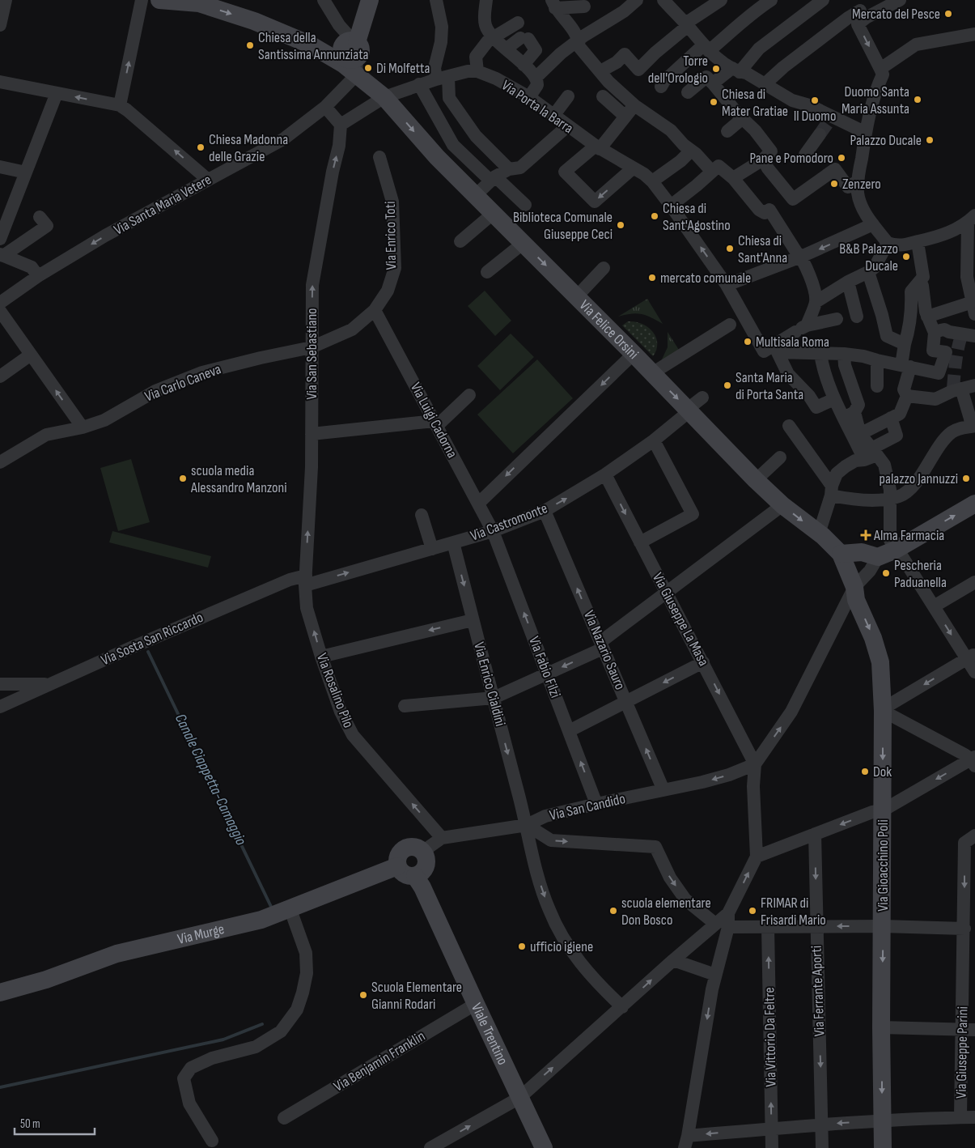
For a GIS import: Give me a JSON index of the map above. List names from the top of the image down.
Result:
{
  "streets": {
    "street": [
      "Via Porta la Barra",
      "Via Santa Maria Vetere",
      "Via Enrico Toti",
      "Via Felice Orsini",
      "Via San Sebastiano",
      "Via Carlo Caneva",
      "Via Luigi Cadorna",
      "Via Castromonte",
      "Via Giuseppe La Masa",
      "Via Sosta San Riccardo",
      "Via Nazario Sauro",
      "Via Fabio Filzi",
      "Via Enrico Cialdini",
      "Via Rosalino Pilo",
      "Via San Candido",
      "Via Gioacchino Poli",
      "Via Murge",
      "Via Ferrante Aporti",
      "Viale Trentino",
      "Via Vittorio Da Feltre",
      "Via Giuseppe Parini",
      "Via Benjamin Franklin"
    ]
  },
  "crossings": [
    ["Via Porta la Barra", "Via Felice Orsini"],
    ["Via Porta la Barra", "Via San Sebastiano"],
    ["Via Santa Maria Vetere", "Via Felice Orsini"],
    ["Via Enrico Toti", "Via San Sebastiano"],
    ["Via Enrico Toti", "Via Carlo Caneva"],
    ["Via Enrico Toti", "Via Luigi Cadorna"],
    ["Via Felice Orsini", "Via Castromonte"],
    ["Via Felice Orsini", "Via Gioacchino Poli"],
    ["Via San Sebastiano", "Via Carlo Caneva"],
    ["Via San Sebastiano", "Via Castromonte"],
    ["Via San Sebastiano", "Via Sosta San Riccardo"],
    ["Via San Sebastiano", "Via Rosalino Pilo"],
    ["Via Luigi Cadorna", "Via Castromonte"],
    ["Via Luigi Cadorna", "Via Fabio Filzi"],
    ["Via Castromonte", "Via Giuseppe La Masa"],
    ["Via Castromonte", "Via Sosta San Riccardo"],
    ["Via Castromonte", "Via Nazario Sauro"],
    ["Via Castromonte", "Via Fabio Filzi"],
    ["Via Castromonte", "Via Enrico Cialdini"],
    ["Via Castromonte", "Via Rosalino Pilo"],
    ["Via Giuseppe La Masa", "Via San Candido"],
    ["Via Sosta San Riccardo", "Via Rosalino Pilo"],
    ["Via Nazario Sauro", "Via San Candido"],
    ["Via Fabio Filzi", "Via San Candido"],
    ["Via Enrico Cialdini", "Via San Candido"],
    ["Via Rosalino Pilo", "Via San Candido"],
    ["Via San Candido", "Via Murge"],
    ["Via San Candido", "Viale Trentino"],
    ["Via Murge", "Viale Trentino"],
    ["Viale Trentino", "Via Benjamin Franklin"]
  ],
  "one_way": [
    "Via Santa Maria Vetere",
    "Via San Sebastiano",
    "Via Giuseppe La Masa",
    "Via Nazario Sauro",
    "Via Fabio Filzi",
    "Via Enrico Cialdini",
    "Via Rosalino Pilo",
    "Via Gioacchino Poli"
  ],
  "water": ["Canale Ciappetta-Camaggio"],
  "places": {
    "other": [
      "Mercato del Pesce",
      "Chiesa della Santissima Annunziata",
      "Di Molfetta",
      "Torre dell'Orologio",
      "Duomo Santa Maria Assunta",
      "Il Duomo",
      "Chiesa di Mater Gratiae",
      "Palazzo Ducale",
      "Chiesa Madonna delle Grazie",
      "Pane e Pomodoro",
      "Zenzero",
      "Chiesa di Sant'Agostino",
      "Biblioteca Comunale Giuseppe Ceci",
      "Chiesa di Sant'Anna",
      "B&B Palazzo Ducale",
      "mercato comunale",
      "Multisala Roma",
      "Santa Maria di Porta Santa",
      "scuola media Alessandro Manzoni",
      "palazzo Jannuzzi",
      "Pescheria Paduanella",
      "Dok",
      "scuola elementare Don Bosco",
      "FRIMAR di Frisardi Mario",
      "ufficio igiene",
      "Scuola Elementare Gianni Rodari"
    ],
    "health": ["Alma Farmacia"]
  },
  "scale_bar": "50 m"
}
